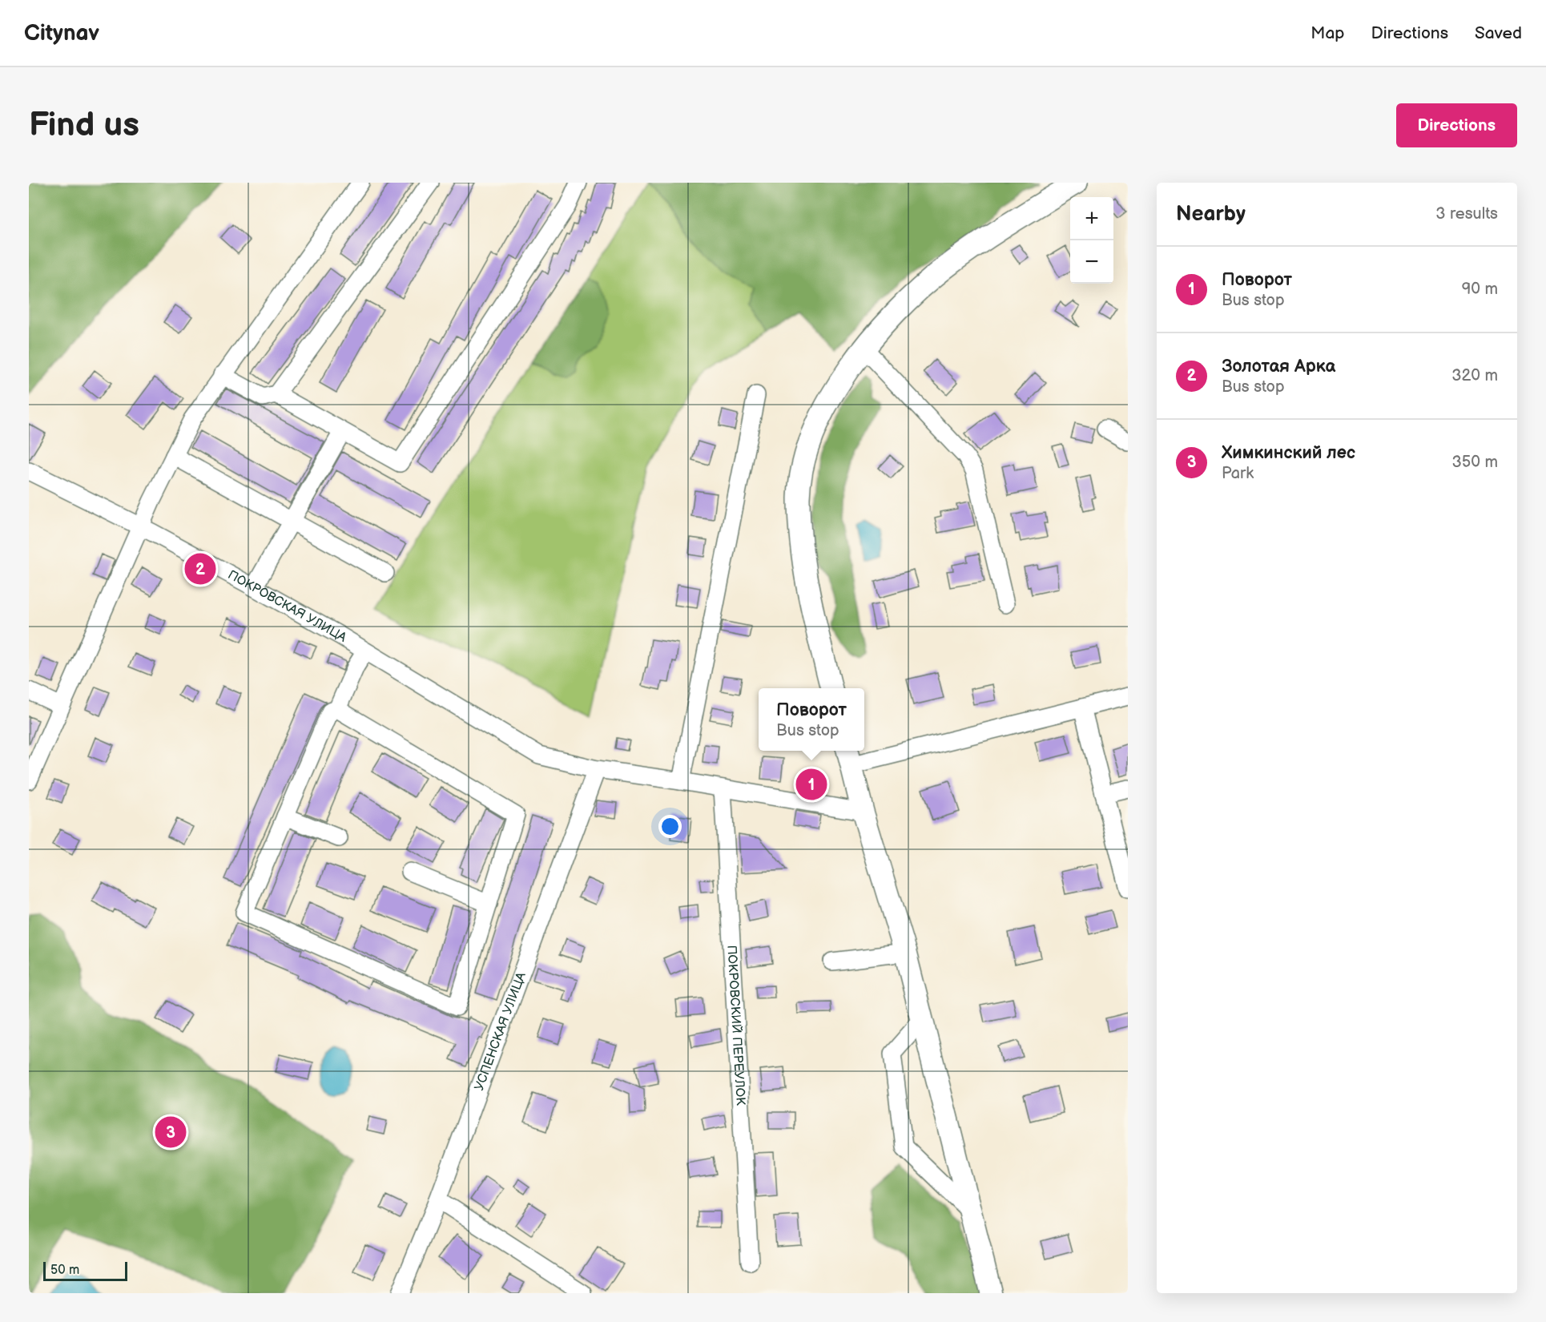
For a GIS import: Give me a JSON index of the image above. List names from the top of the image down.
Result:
{
  "streets": {
    "street": ["ПОКРОВСКАЯ УЛИЦА", "ПОКРОВСКИЙ ПЕРЕУЛОК", "УСПЕНСКАЯ УЛИЦА"]
  },
  "crossings": [
    ["ПОКРОВСКАЯ УЛИЦА", "ПОКРОВСКИЙ ПЕРЕУЛОК"],
    ["ПОКРОВСКАЯ УЛИЦА", "УСПЕНСКАЯ УЛИЦА"]
  ],
  "scale_bar": "50 m",
  "page": {
    "header": "Citynav",
    "nav": ["Map", "Directions", "Saved"],
    "buttons": "Directions",
    "title": "Find us",
    "heading": ["Nearby", "3 results"],
    "map_buttons": ["+", "−"],
    "list": [
      {
        "mark": "1",
        "name": "Поворот",
        "note": "Bus stop",
        "value": "90 m"
      },
      {
        "mark": "2",
        "name": "Золотая Арка",
        "note": "Bus stop",
        "value": "320 m"
      },
      {
        "mark": "3",
        "name": "Химкинский лес",
        "note": "Park",
        "value": "350 m"
      }
    ],
    "pins": ["2", "1", "3"],
    "popup": ["Поворот", "Bus stop"],
    "scale": "50 m"
  }
}
